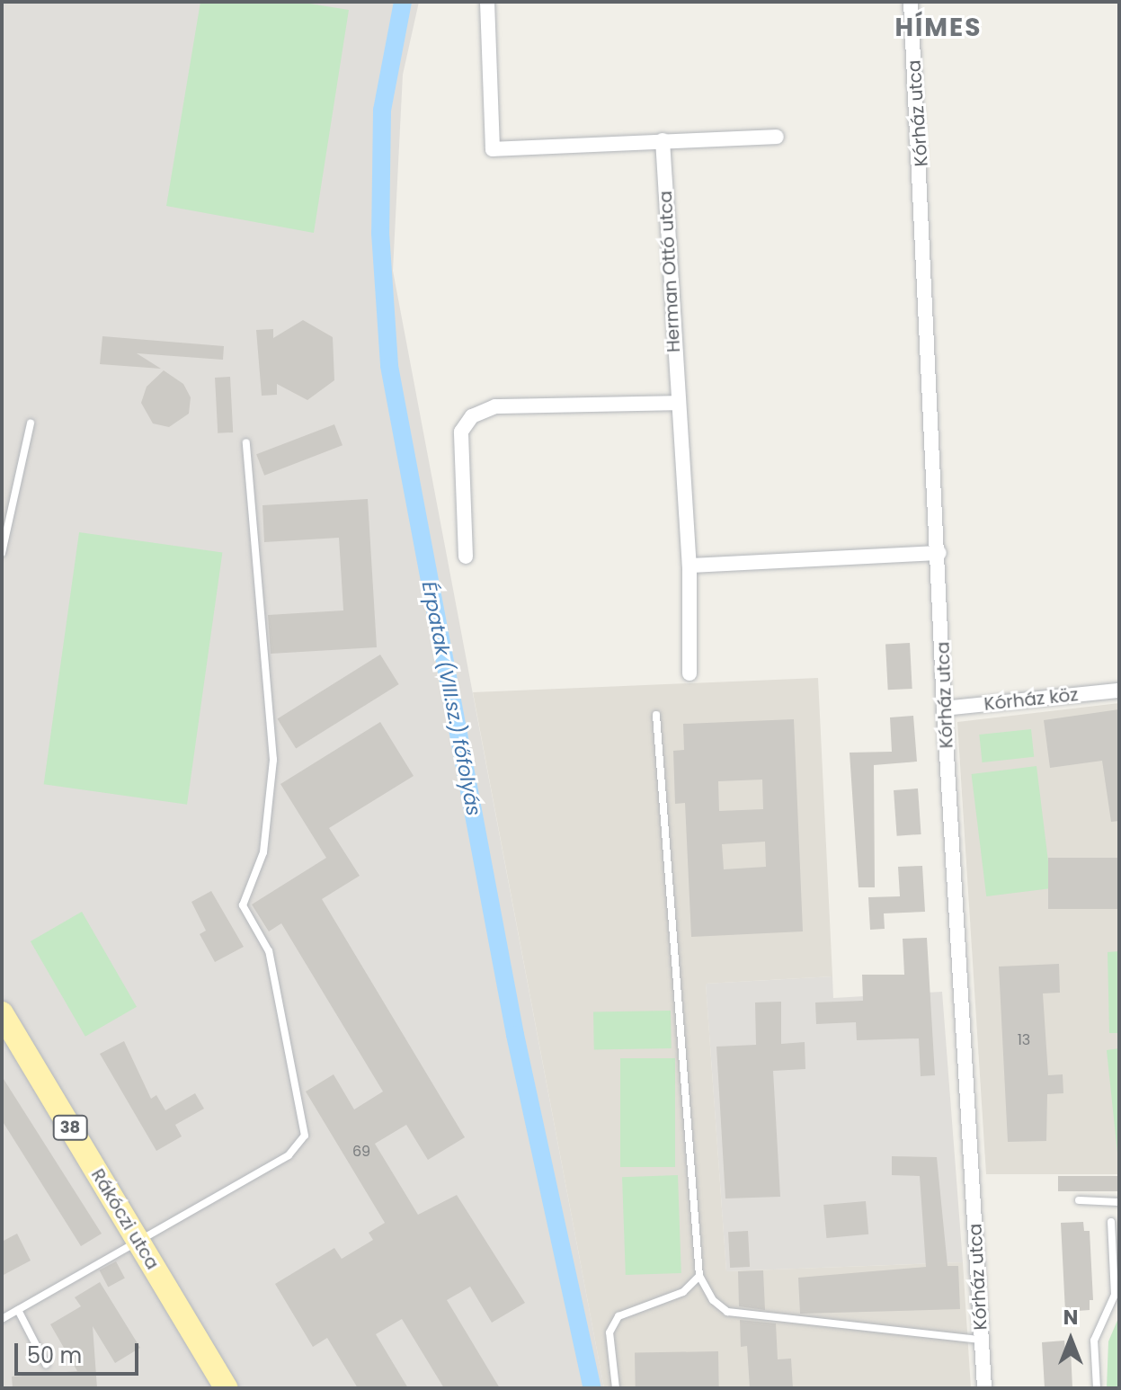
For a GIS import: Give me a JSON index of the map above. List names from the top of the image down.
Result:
{
  "streets": {
    "main road": ["38", "Rákóczi utca"],
    "street": ["Kórház utca", "Herman Ottó utca", "Kórház köz"]
  },
  "crossings": [
    ["Kórház utca", "Kórház köz"]
  ],
  "districts": ["HÍMES"],
  "water": ["Érpatak (VIII.sz.) főfolyás"],
  "house_numbers": ["13", "69"],
  "scale_bar": "50 m",
  "north": "top"
}
